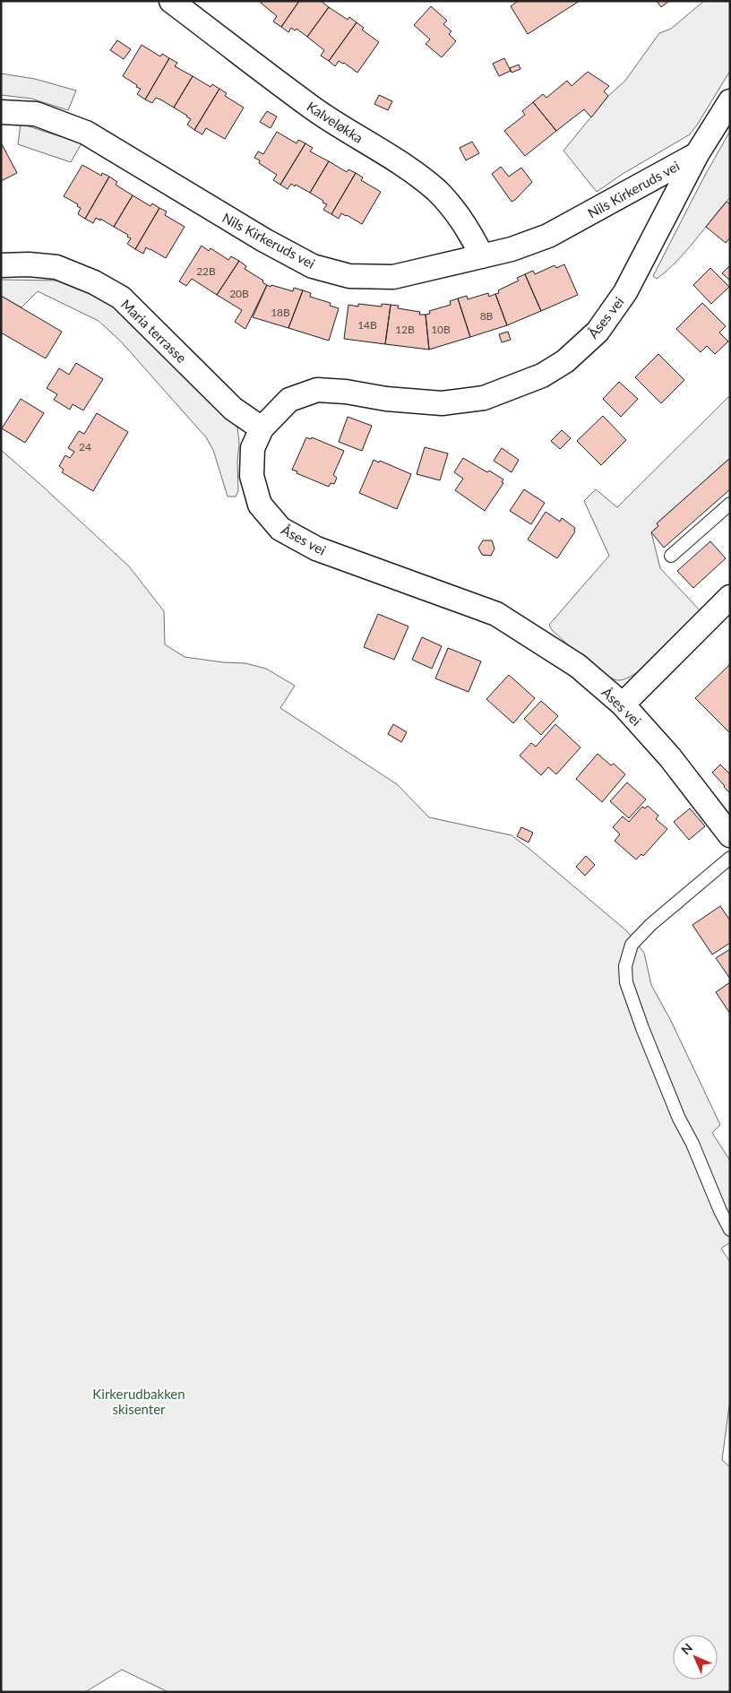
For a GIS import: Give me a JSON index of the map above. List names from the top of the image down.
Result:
{
  "streets": {
    "street": [
      "Kalveløkka",
      "Nils Kirkeruds vei",
      "Åses vei",
      "Maria terrasse"
    ]
  },
  "crossings": [
    ["Kalveløkka", "Nils Kirkeruds vei"],
    ["Nils Kirkeruds vei", "Åses vei"],
    ["Åses vei", "Maria terrasse"]
  ],
  "parks": ["Kirkerudbakken skisenter"],
  "house_numbers": [
    "22B",
    "20B",
    "18B",
    "8B",
    "14B",
    "12B",
    "10B",
    "24"
  ],
  "north": "top left"
}
